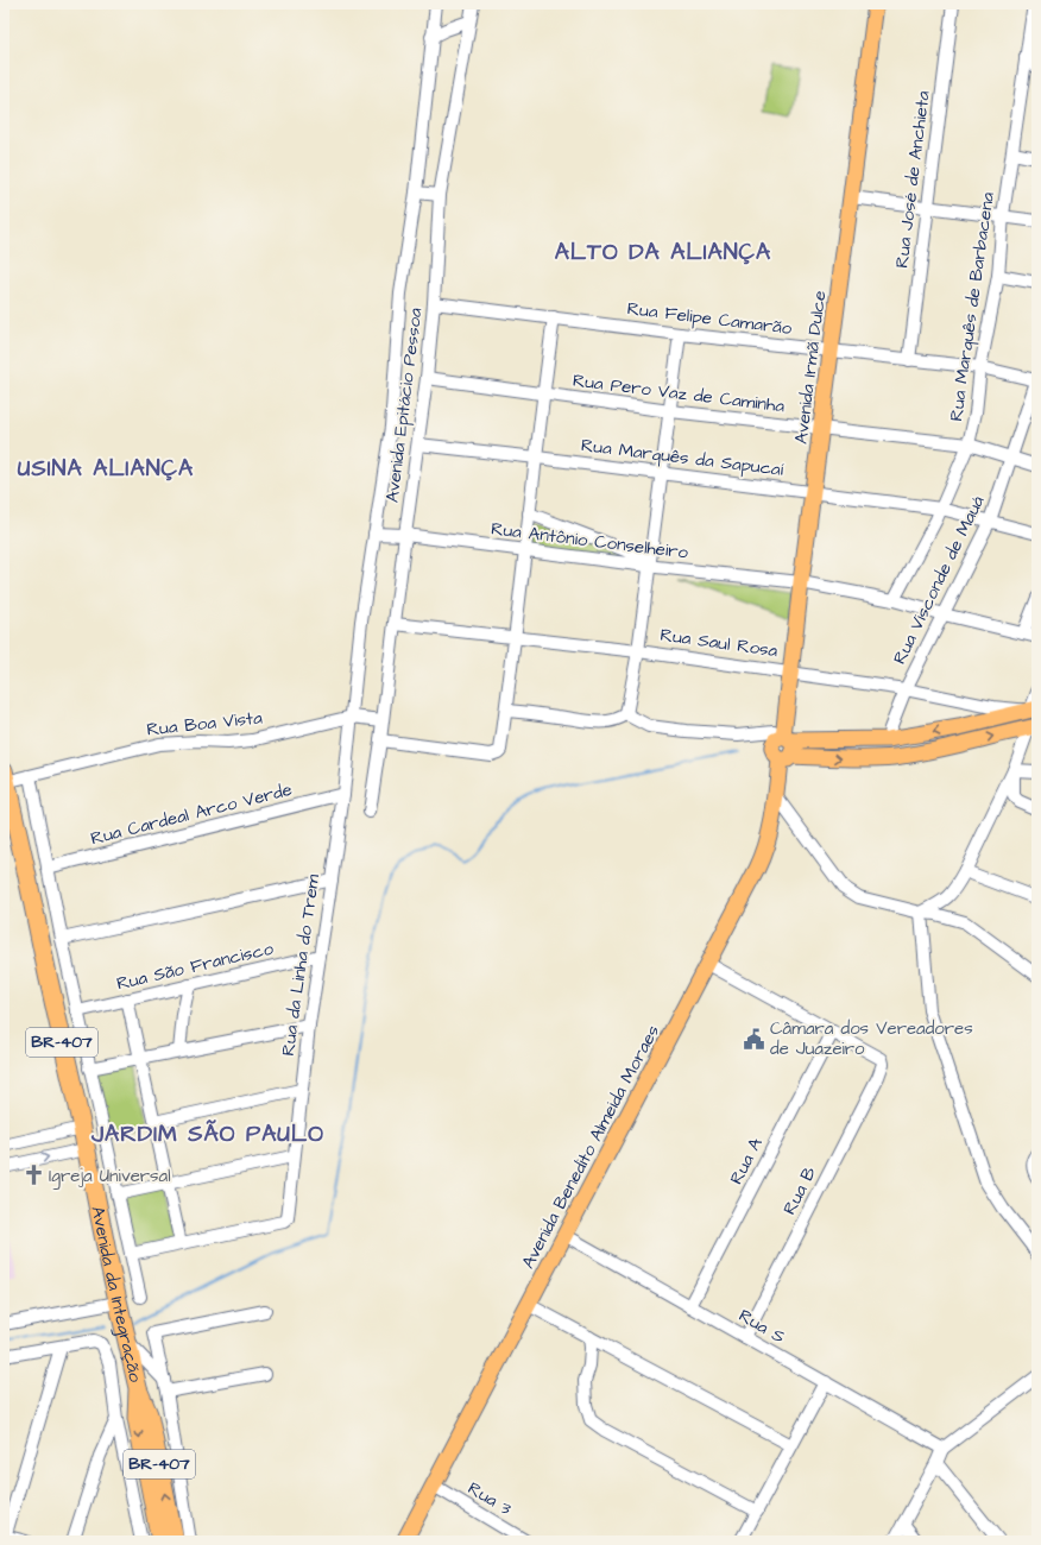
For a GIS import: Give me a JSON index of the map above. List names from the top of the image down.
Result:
{
  "streets": {
    "highway": ["BR-407", "Avenida da Integração"],
    "main road": ["Avenida Irmã Dulce", "Avenida Benedito Almeida Moraes"],
    "street": [
      "Rua José de Anchieta",
      "Rua Marquês de Barbacena",
      "Rua Felipe Camarão",
      "Rua Pero Vaz de Caminha",
      "Avenida Epitácio Pessoa",
      "Rua Marquês da Sapucaí",
      "Rua Antônio Conselheiro",
      "Rua Visconde de Mauá",
      "Rua Saul Rosa",
      "Rua Boa Vista",
      "Rua Cardeal Arco Verde",
      "Rua da Linha do Trem",
      "Rua São Francisco",
      "Rua A",
      "Rua B",
      "Rua S",
      "Rua 3"
    ]
  },
  "crossings": [
    ["Rua José de Anchieta", "Rua Felipe Camarão"],
    ["Rua Marquês de Barbacena", "Rua Felipe Camarão"],
    ["Rua Marquês de Barbacena", "Rua Pero Vaz de Caminha"],
    ["Rua Marquês de Barbacena", "Rua Marquês da Sapucaí"],
    ["Rua Marquês de Barbacena", "Rua Antônio Conselheiro"],
    ["Rua Felipe Camarão", "Avenida Irmã Dulce"],
    ["Rua Felipe Camarão", "Avenida Epitácio Pessoa"],
    ["Rua Felipe Camarão", "Rua Visconde de Mauá"],
    ["Avenida Irmã Dulce", "Rua Pero Vaz de Caminha"],
    ["Avenida Irmã Dulce", "Rua Marquês da Sapucaí"],
    ["Avenida Irmã Dulce", "Rua Antônio Conselheiro"],
    ["Avenida Irmã Dulce", "Rua Saul Rosa"],
    ["Avenida Irmã Dulce", "Avenida Benedito Almeida Moraes"],
    ["Rua Pero Vaz de Caminha", "Avenida Epitácio Pessoa"],
    ["Rua Pero Vaz de Caminha", "Rua Visconde de Mauá"],
    ["Avenida Epitácio Pessoa", "Rua Marquês da Sapucaí"],
    ["Avenida Epitácio Pessoa", "Rua Antônio Conselheiro"],
    ["Avenida Epitácio Pessoa", "Rua Saul Rosa"],
    ["Avenida Epitácio Pessoa", "Rua Boa Vista"],
    ["Rua Marquês da Sapucaí", "Rua Visconde de Mauá"],
    ["Rua Antônio Conselheiro", "Rua Visconde de Mauá"],
    ["Rua Antônio Conselheiro", "Rua da Linha do Trem"],
    ["Rua Visconde de Mauá", "Rua Saul Rosa"],
    ["Rua Boa Vista", "Rua da Linha do Trem"],
    ["Rua Boa Vista", "Avenida da Integração"],
    ["Rua Cardeal Arco Verde", "Rua da Linha do Trem"],
    ["Rua da Linha do Trem", "Rua São Francisco"],
    ["BR-407", "Avenida da Integração"],
    ["Avenida Benedito Almeida Moraes", "Rua S"],
    ["Avenida Benedito Almeida Moraes", "Rua 3"],
    ["Rua A", "Rua B"],
    ["Rua A", "Rua S"],
    ["Rua B", "Rua S"]
  ],
  "districts": ["ALTO DA ALIANÇA", "USINA ALIANÇA", "JARDIM SÃO PAULO"],
  "places": {
    "public building": ["Câmara dos Vereadores de Juazeiro"],
    "church": ["Igreja Universal"]
  }
}
